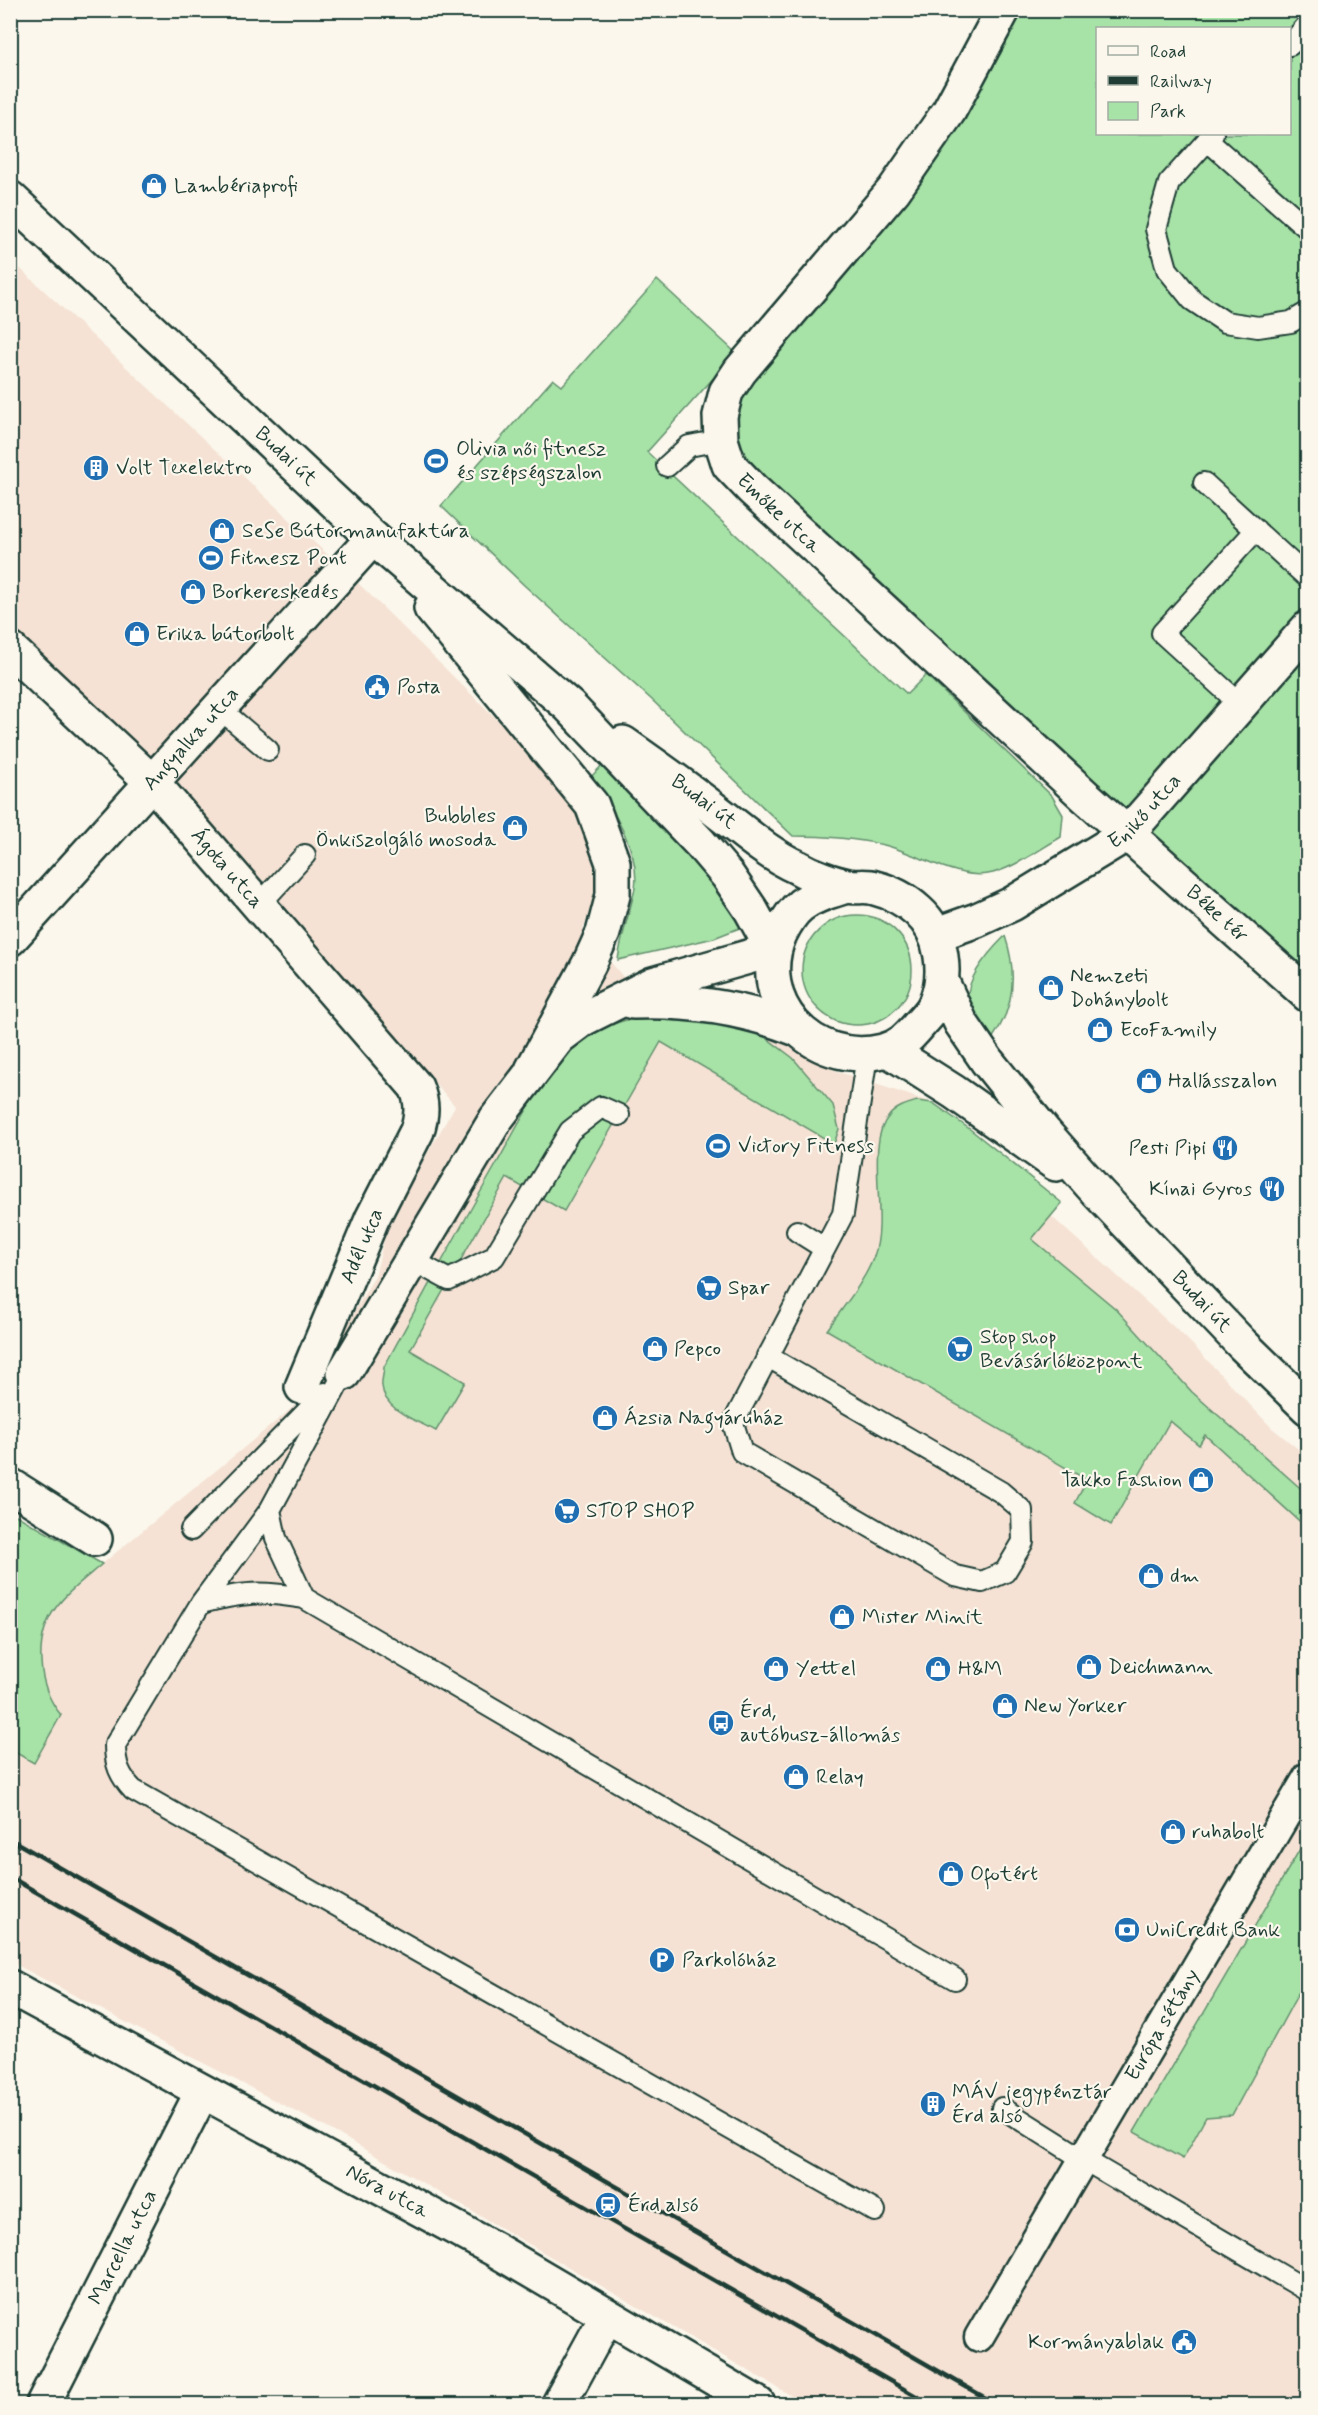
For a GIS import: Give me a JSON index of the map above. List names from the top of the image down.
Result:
{
  "streets": {
    "street": [
      "Budai út",
      "Emőke utca",
      "Angyalka utca",
      "Enikő utca",
      "Ágota utca",
      "Béke tér",
      "Adél utca",
      "Európa sétány",
      "Nóra utca",
      "Marcella utca"
    ]
  },
  "crossings": [
    ["Budai út", "Angyalka utca"],
    ["Budai út", "Enikő utca"],
    ["Emőke utca", "Enikő utca"],
    ["Emőke utca", "Béke tér"],
    ["Angyalka utca", "Ágota utca"],
    ["Enikő utca", "Béke tér"],
    ["Ágota utca", "Adél utca"],
    ["Nóra utca", "Marcella utca"]
  ],
  "places": {
    "shop": [
      "Lambériaprofi",
      "SeSe Bútormanufaktúra",
      "Borkereskedés",
      "Erika bútorbolt",
      "Bubbles Önkiszolgáló mosoda",
      "Nemzeti Dohánybolt",
      "EcoFamily",
      "Hallásszalon",
      "Pepco",
      "Ázsia Nagyáruház",
      "Takko Fashion",
      "dm",
      "Mister Minit",
      "Deichmann",
      "Yettel",
      "H&M",
      "New Yorker",
      "Relay",
      "ruhabolt",
      "Ofotért"
    ],
    "sports": ["Olivia női fitnesz és szépségszalon", "Fitnesz Pont", "Victory Fitness"],
    "building": ["Volt Texelektro", "MÁV jegypénztár Érd alsó"],
    "public building": ["Posta", "Kormányablak"],
    "restaurant": ["Pesti Pipi", "Kínai Gyros"],
    "supermarket": ["Spar", "Stop shop Bevásárlóközpont", "STOP SHOP"],
    "bus stop": ["Érd, autóbusz-állomás"],
    "bank": ["UniCredit Bank"],
    "parking": ["Parkolóház"],
    "station": ["Érd alsó"]
  },
  "legend": ["Road", "Railway", "Park"]
}
